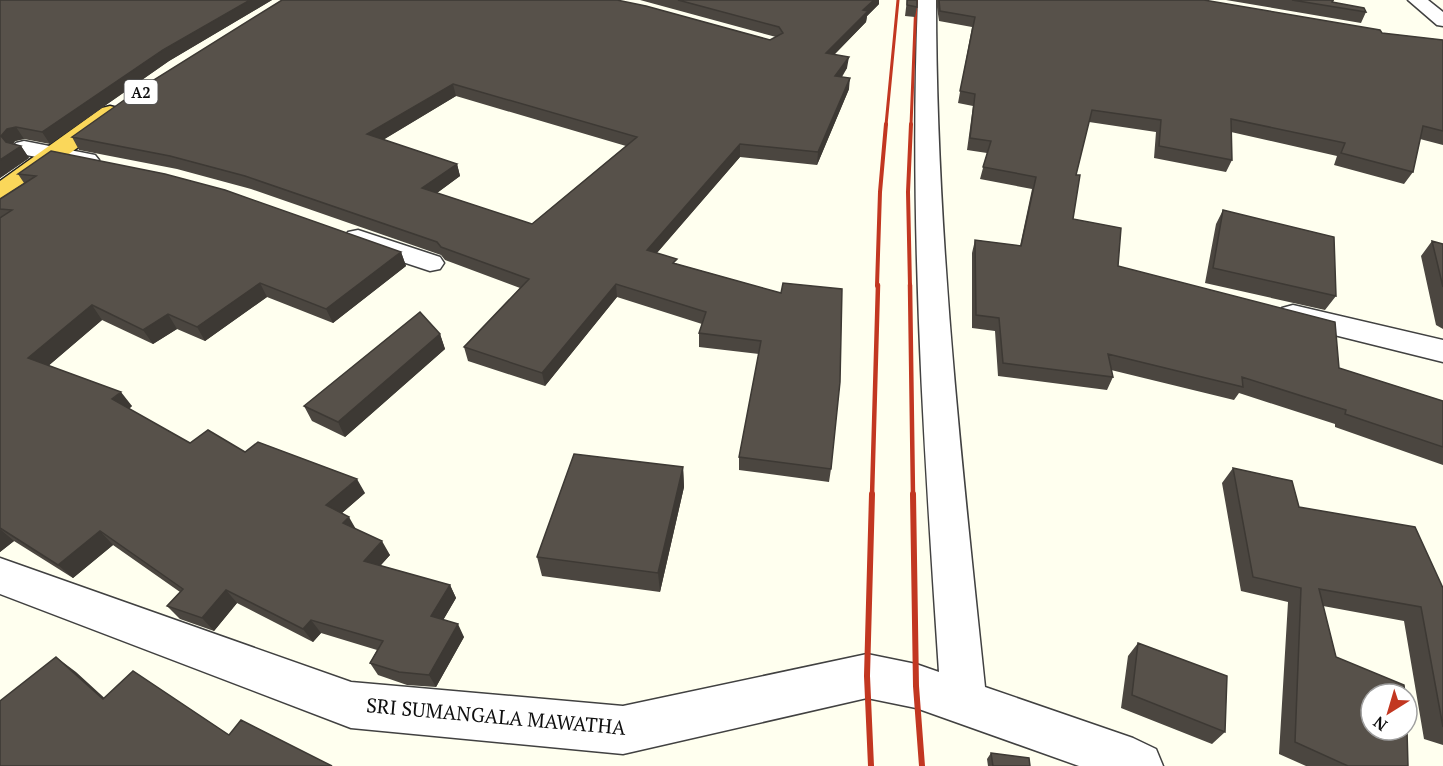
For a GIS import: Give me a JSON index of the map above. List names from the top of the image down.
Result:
{
  "streets": {
    "highway": ["A2"],
    "street": ["SRI SUMANGALA MAWATHA"]
  },
  "north": "bottom left"
}
